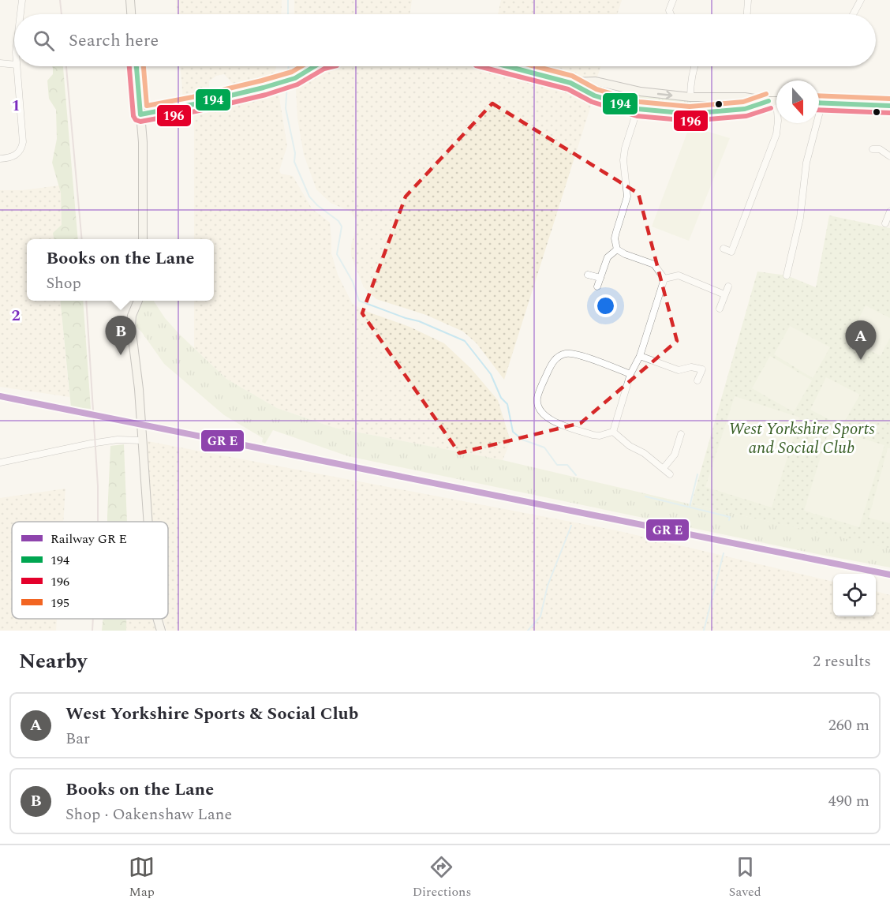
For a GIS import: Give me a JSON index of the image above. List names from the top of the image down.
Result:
{
  "parks": ["West Yorkshire Sports and Social Club"],
  "lines": ["transit line 194", "transit line 196", "transit line 195"],
  "legend": [
    "Railway GR E",
    "194",
    "196",
    "195"
  ],
  "north": "bottom",
  "page": {
    "search": "Search here",
    "popup": ["Books on the Lane", "Shop"],
    "pins": ["B", "A"],
    "heading": ["Nearby", "2 results"],
    "list": [
      {
        "mark": "A",
        "name": "West Yorkshire Sports & Social Club",
        "note": "Bar",
        "value": "260 m"
      },
      {
        "mark": "B",
        "name": "Books on the Lane",
        "note": "Shop · Oakenshaw Lane",
        "value": "490 m"
      }
    ],
    "nav": ["Map", "Directions", "Saved"]
  },
  "grid": {
    "rows": ["1", "2"]
  }
}
